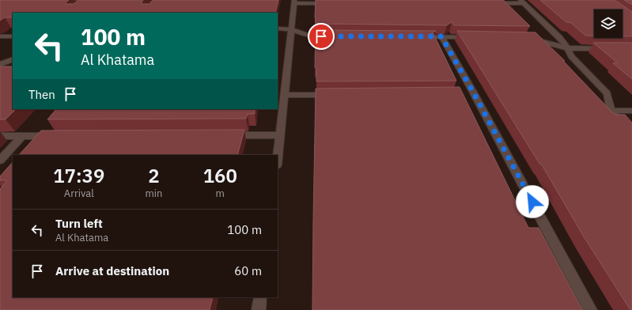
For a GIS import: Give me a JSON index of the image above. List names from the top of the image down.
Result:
{
  "page": {
    "turn": ["100 m", "Al Khatama"],
    "then": "Then",
    "eta": [
      "17:39",
      "Arrival",
      "2",
      "min",
      "160",
      "m"
    ],
    "list": [
      {
        "name": "Turn left",
        "note": "Al Khatama",
        "value": "100 m"
      },
      {
        "name": "Arrive at destination",
        "value": "60 m"
      }
    ]
  }
}
